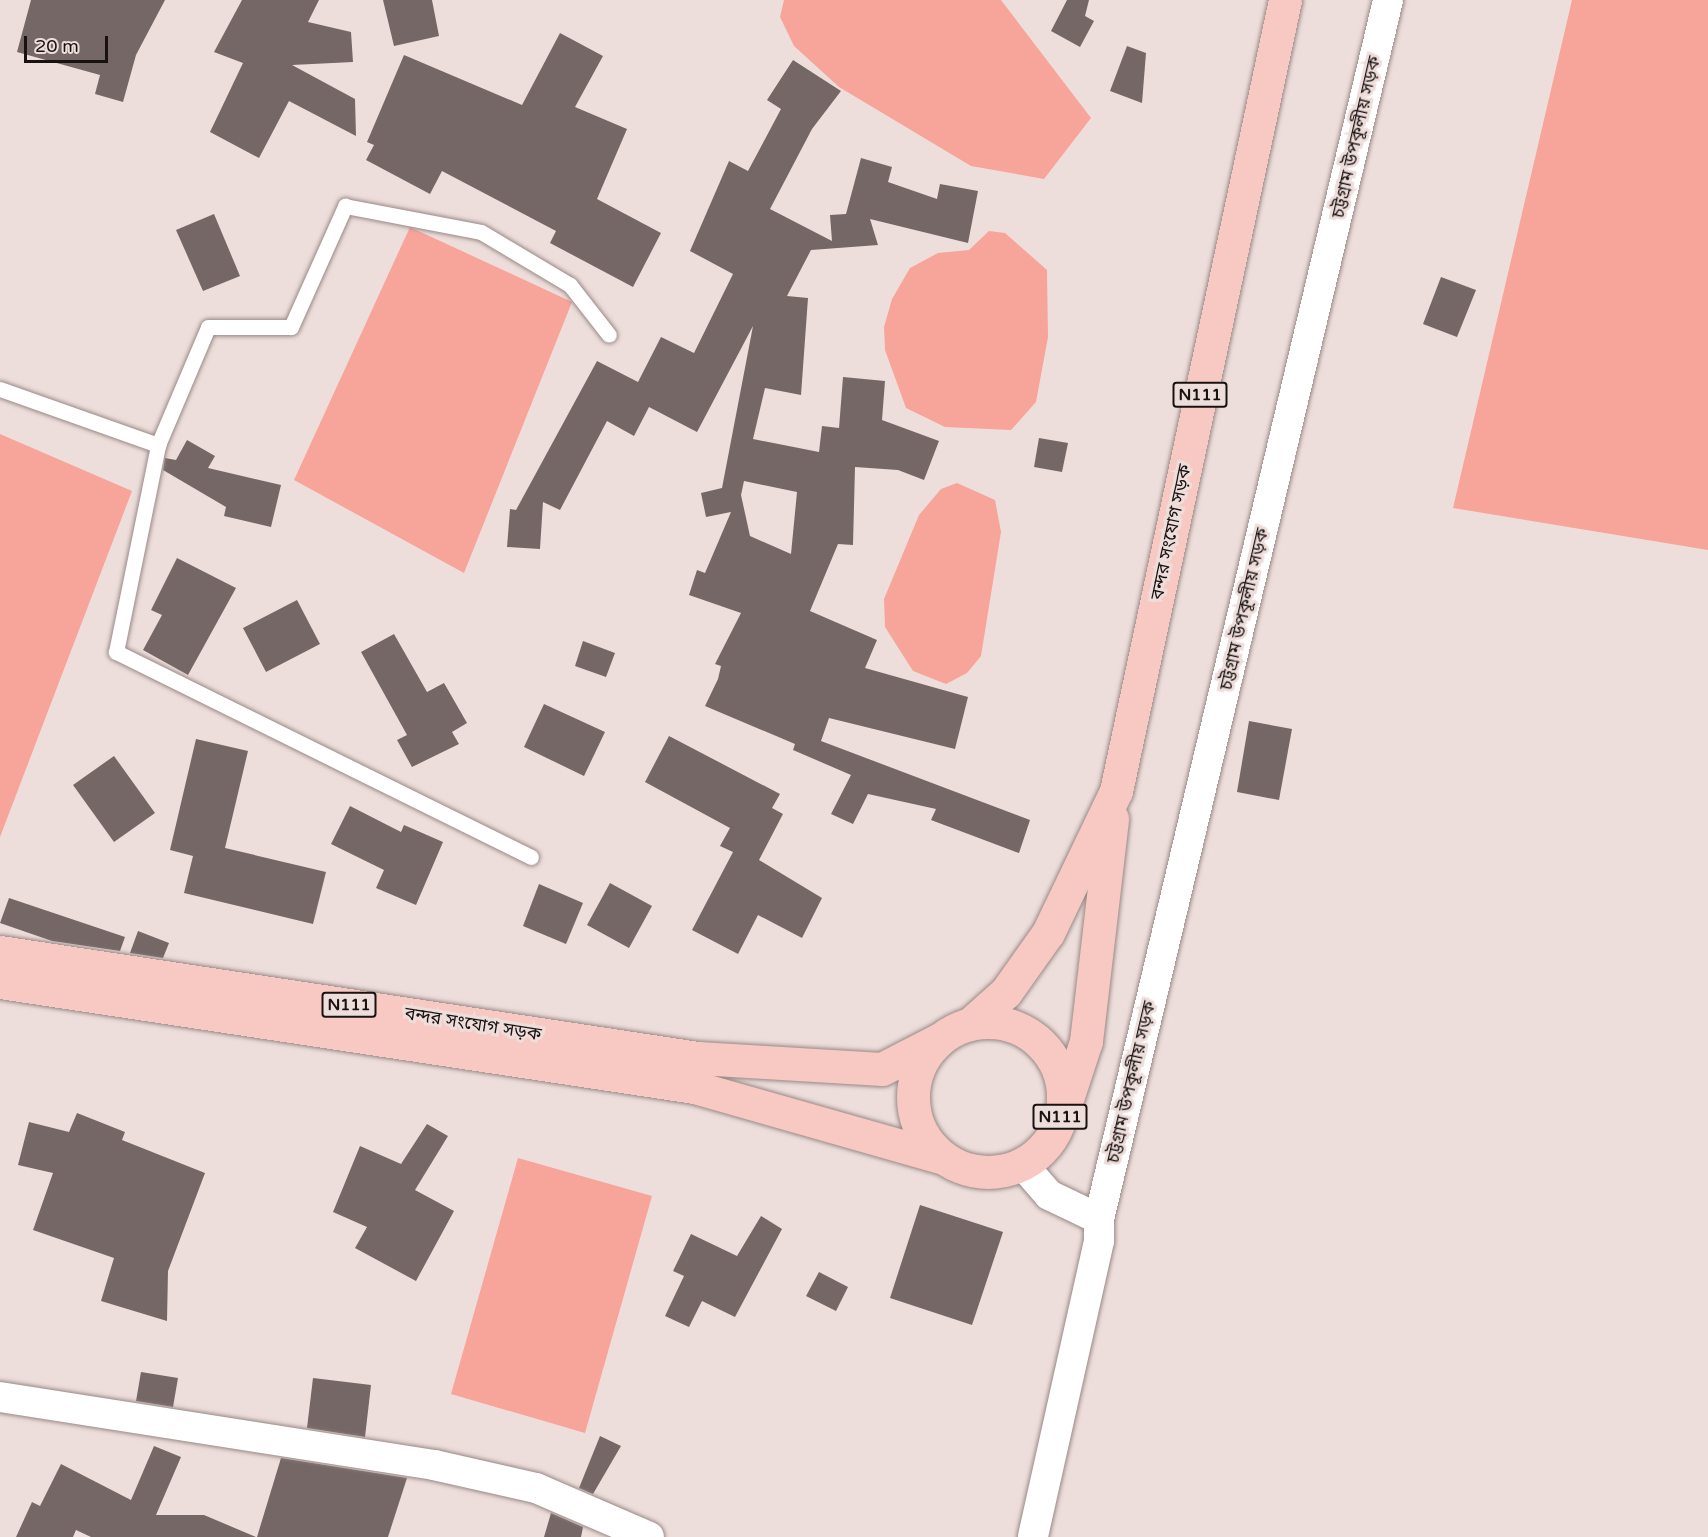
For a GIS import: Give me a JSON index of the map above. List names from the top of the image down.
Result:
{
  "streets": {
    "highway": ["N111", "বন্দর সংযোগ সড়ক"],
    "street": ["চট্টগ্রাম উপকূলীয় সড়ক"]
  },
  "crossings": [
    ["N111", "বন্দর সংযোগ সড়ক"]
  ],
  "scale_bar": "20 m"
}
